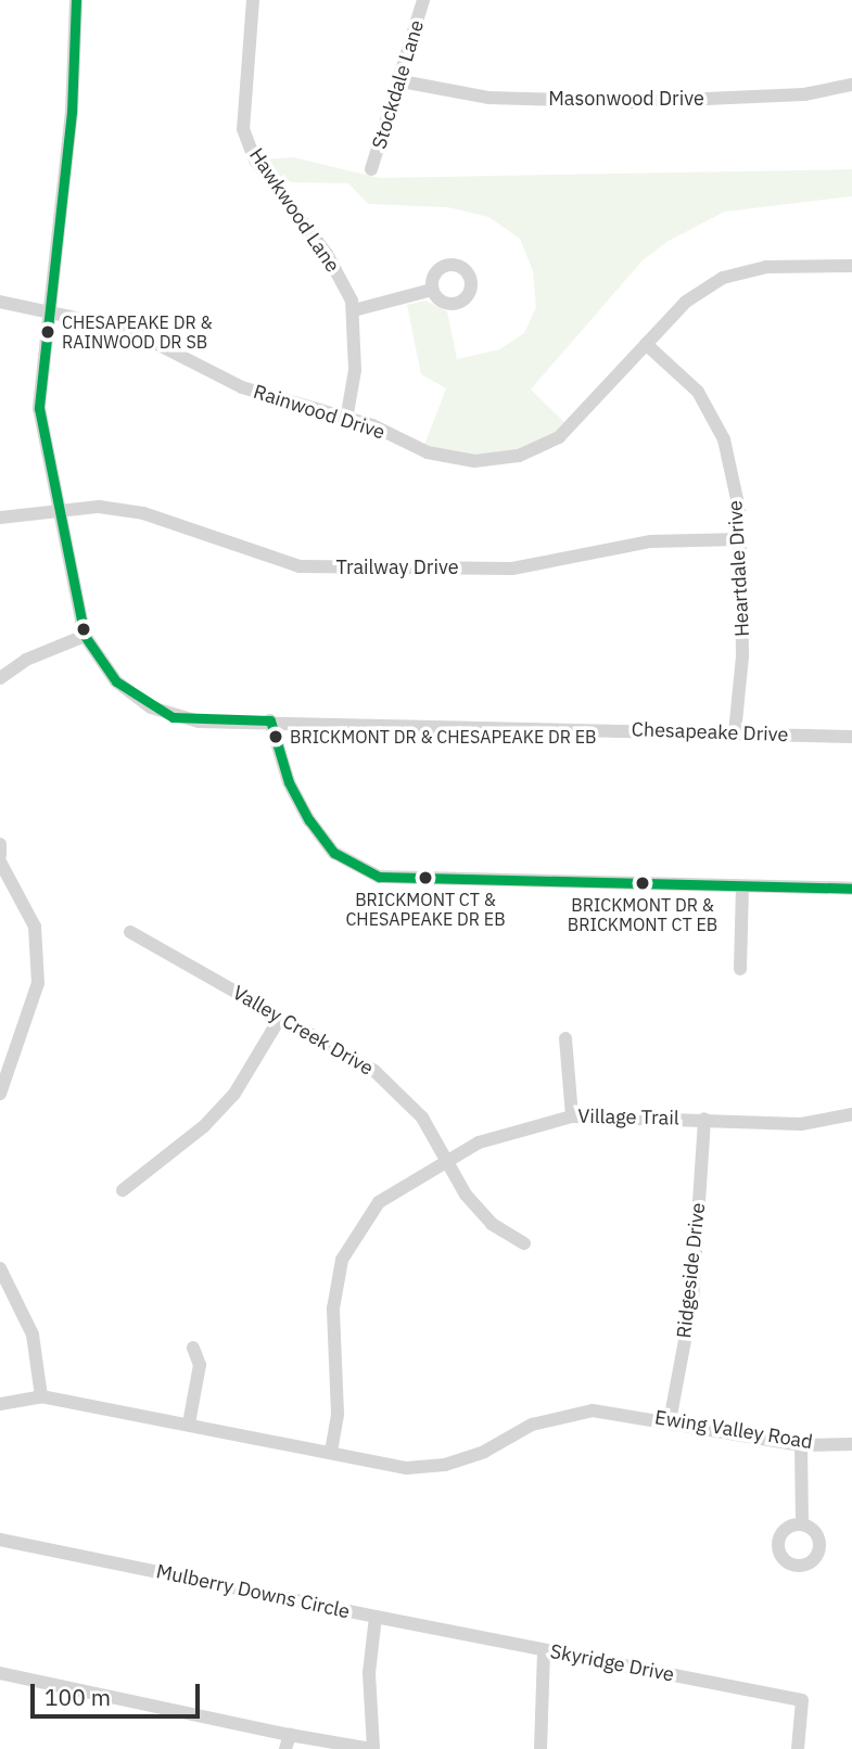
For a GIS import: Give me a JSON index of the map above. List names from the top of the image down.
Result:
{
  "streets": {
    "street": [
      "Stockdale Lane",
      "Masonwood Drive",
      "Hawkwood Lane",
      "Rainwood Drive",
      "Trailway Drive",
      "Heartdale Drive",
      "Chesapeake Drive",
      "Valley Creek Drive",
      "Village Trail",
      "Ridgeside Drive",
      "Ewing Valley Road",
      "Mulberry Downs Circle",
      "Skyridge Drive"
    ]
  },
  "crossings": [
    ["Stockdale Lane", "Masonwood Drive"],
    ["Hawkwood Lane", "Rainwood Drive"],
    ["Rainwood Drive", "Heartdale Drive"],
    ["Rainwood Drive", "Chesapeake Drive"],
    ["Trailway Drive", "Heartdale Drive"],
    ["Trailway Drive", "Chesapeake Drive"],
    ["Heartdale Drive", "Chesapeake Drive"],
    ["Valley Creek Drive", "Village Trail"],
    ["Village Trail", "Ridgeside Drive"],
    ["Village Trail", "Ewing Valley Road"],
    ["Ridgeside Drive", "Ewing Valley Road"],
    ["Mulberry Downs Circle", "Skyridge Drive"]
  ],
  "places": [
    "CHESAPEAKE DR & RAINWOOD DR SB",
    "BRICKMONT DR & CHESAPEAKE DR EB",
    "BRICKMONT CT & CHESAPEAKE DR EB",
    "BRICKMONT DR & BRICKMONT CT EB"
  ],
  "scale_bar": "100 m"
}
